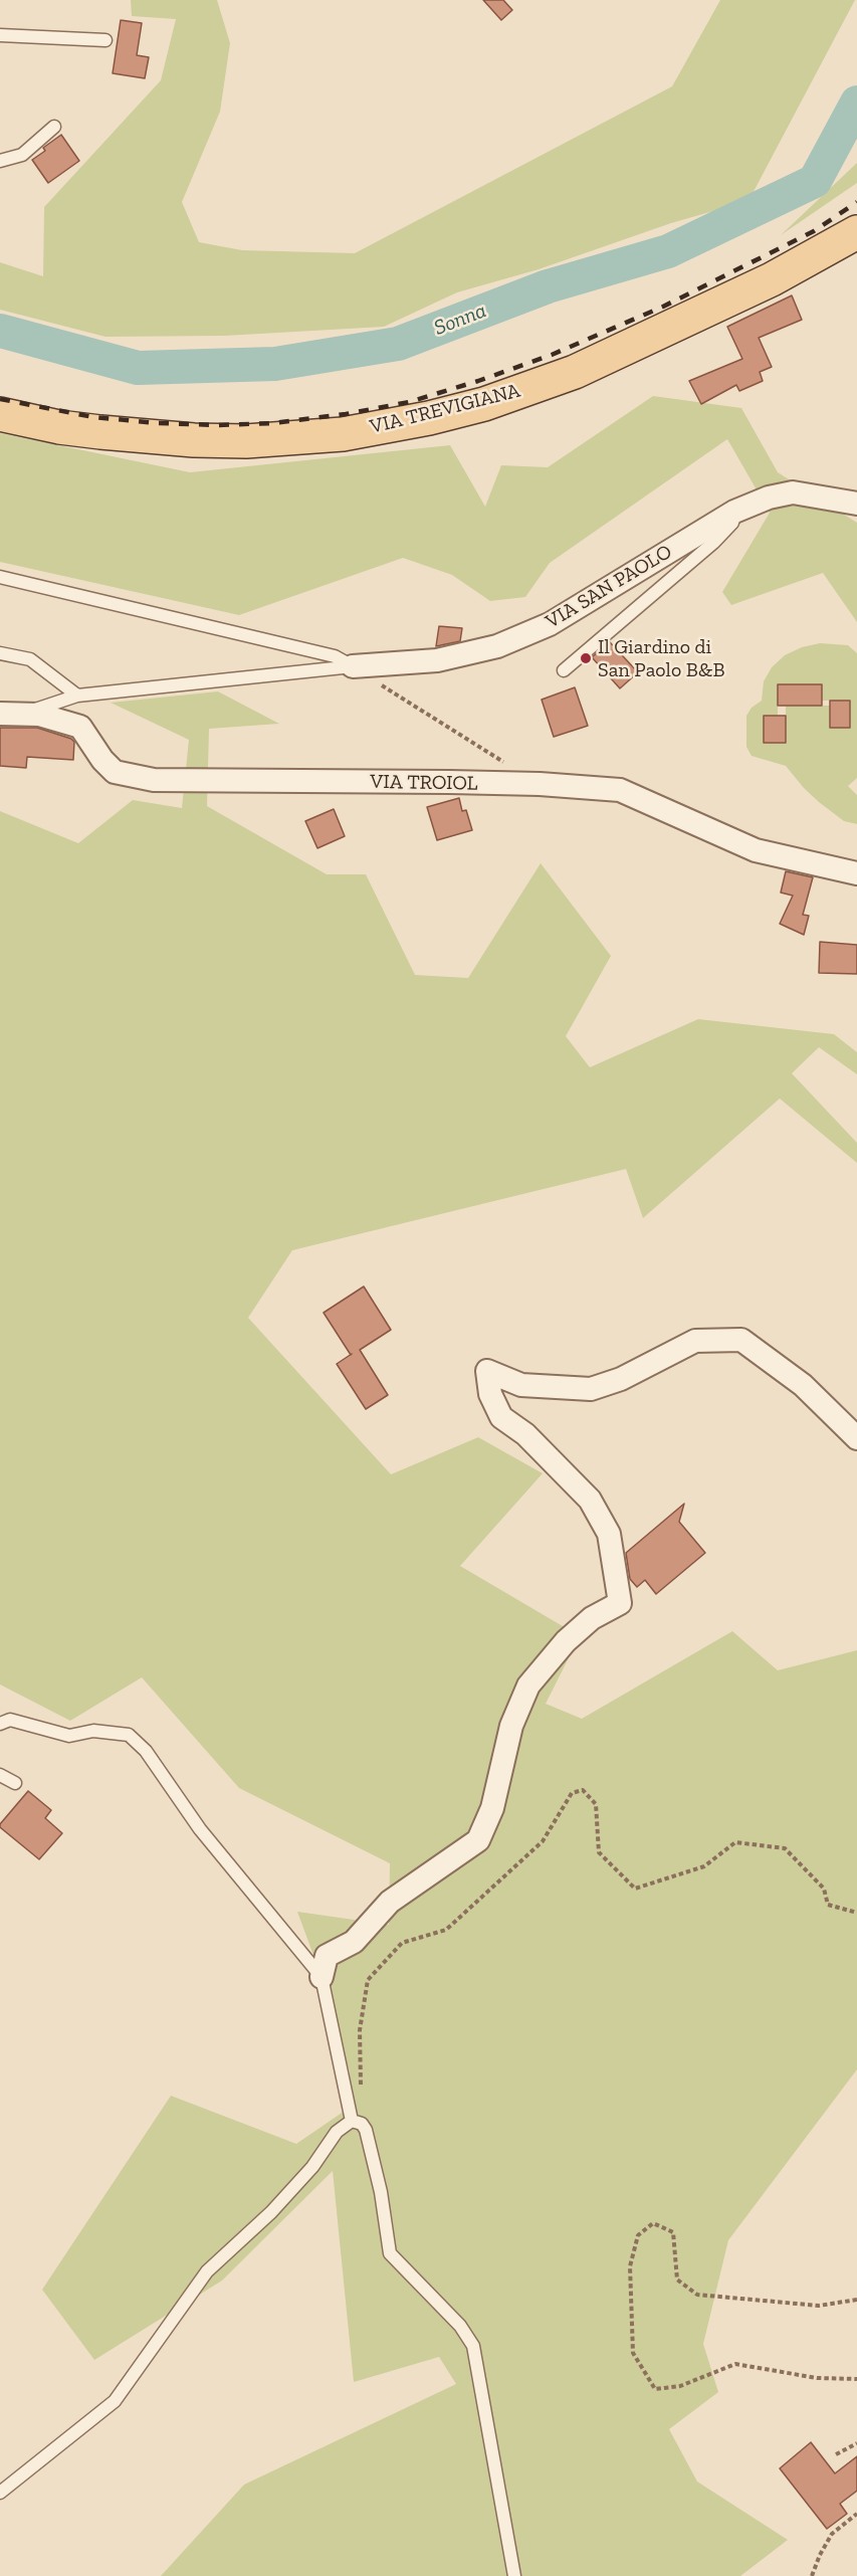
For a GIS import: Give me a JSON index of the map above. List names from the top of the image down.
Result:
{
  "streets": {
    "main road": ["VIA TREVIGIANA"],
    "street": ["VIA SAN PAOLO", "VIA TROIOL"]
  },
  "water": ["Sonna"],
  "places": ["Il Giardino di San Paolo B&B"]
}
